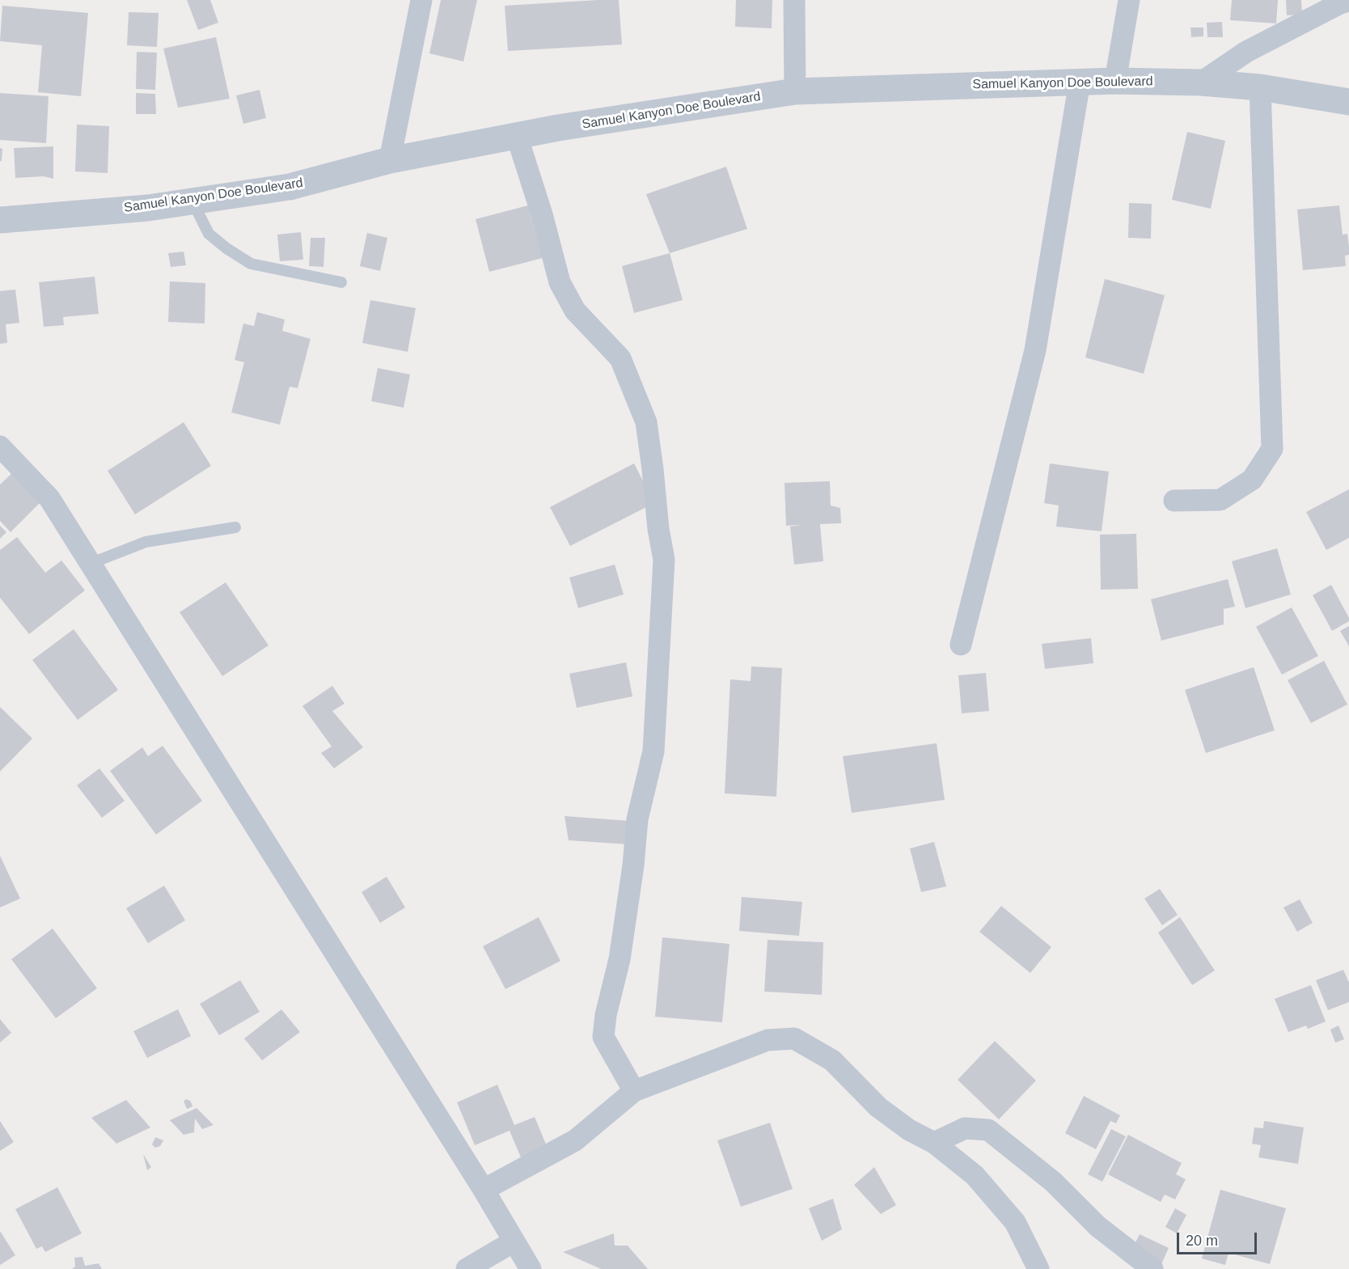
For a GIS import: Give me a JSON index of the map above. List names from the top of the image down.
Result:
{
  "streets": {
    "street": ["Samuel Kanyon Doe Boulevard"]
  },
  "scale_bar": "20 m"
}
